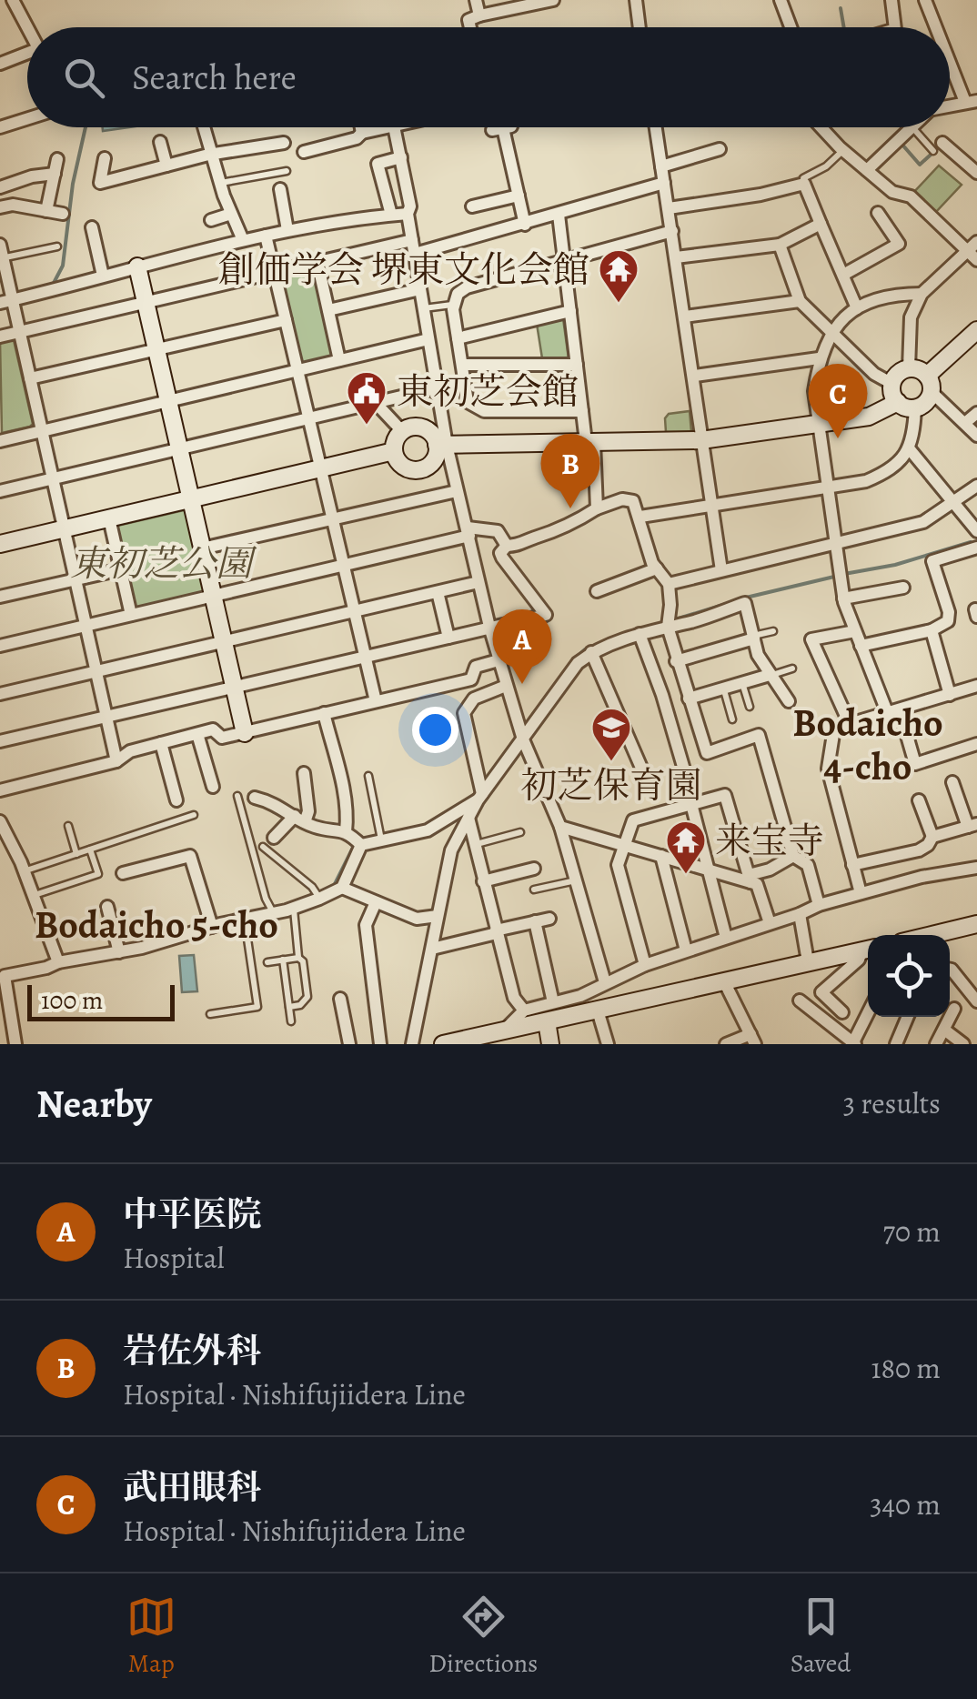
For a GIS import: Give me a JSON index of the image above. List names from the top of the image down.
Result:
{
  "districts": ["Bodaicho 4-cho", "Bodaicho 5-cho"],
  "parks": ["東初芝公園"],
  "places": {
    "temple": ["創価学会 堺東文化会館", "来宝寺"],
    "public building": ["東初芝会館"],
    "school or university": ["初芝保育園"]
  },
  "scale_bar": "100 m",
  "page": {
    "search": "Search here",
    "pins": ["C", "B", "A"],
    "scale": "100 m",
    "heading": ["Nearby", "3 results"],
    "list": [
      {
        "mark": "A",
        "name": "中平医院",
        "note": "Hospital",
        "value": "70 m"
      },
      {
        "mark": "B",
        "name": "岩佐外科",
        "note": "Hospital · Nishifujiidera Line",
        "value": "180 m"
      },
      {
        "mark": "C",
        "name": "武田眼科",
        "note": "Hospital · Nishifujiidera Line",
        "value": "340 m"
      }
    ],
    "nav": ["Map", "Directions", "Saved"]
  }
}
